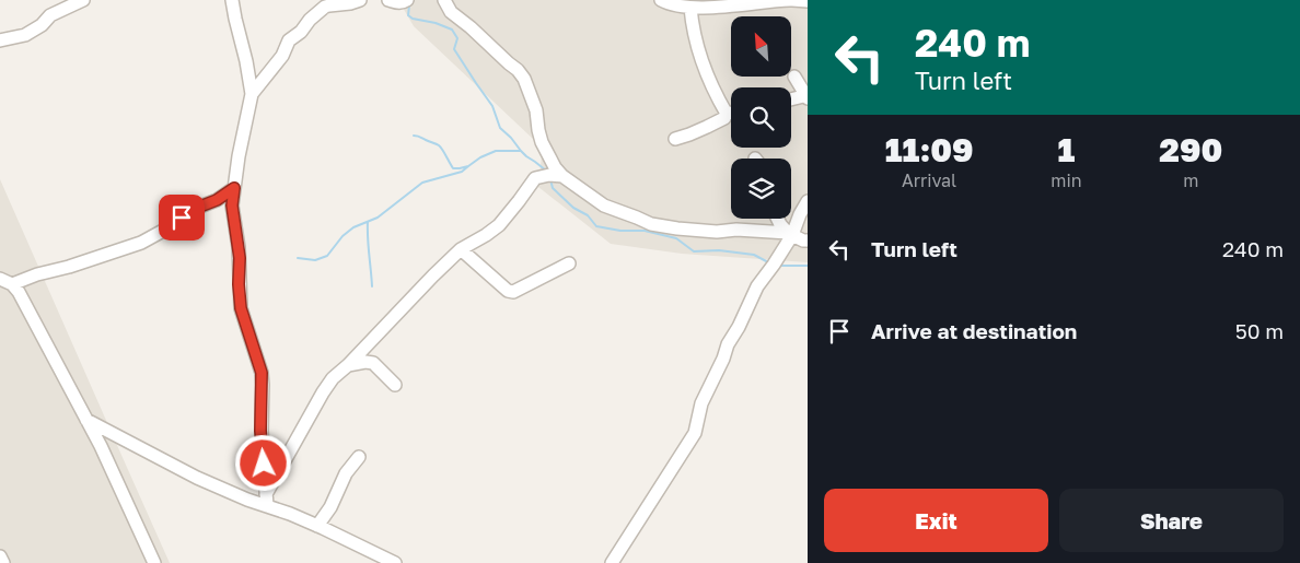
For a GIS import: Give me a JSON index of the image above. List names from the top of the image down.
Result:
{
  "north": "top left",
  "page": {
    "turn": ["240 m", "Turn left"],
    "eta": [
      "11:09",
      "Arrival",
      "1",
      "min",
      "290",
      "m"
    ],
    "list": [
      {
        "name": "Turn left",
        "value": "240 m"
      },
      {
        "name": "Arrive at destination",
        "value": "50 m"
      }
    ],
    "buttons": ["Exit", "Share"]
  }
}
